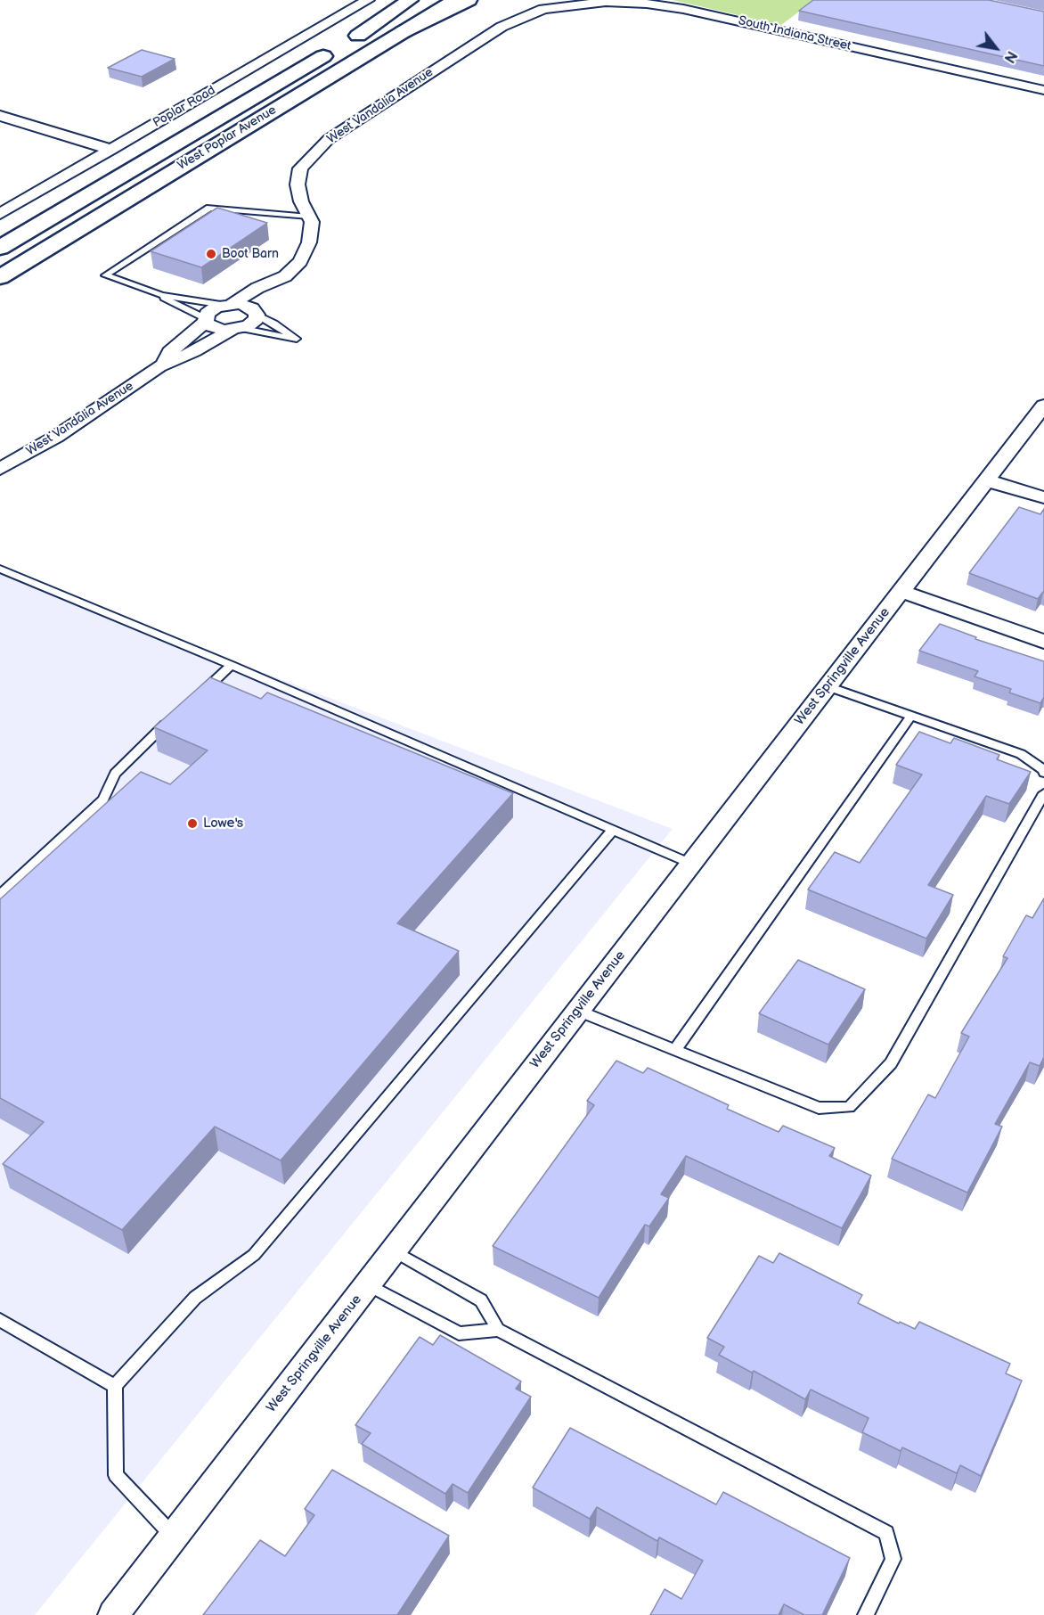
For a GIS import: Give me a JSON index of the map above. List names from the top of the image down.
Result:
{
  "streets": {
    "main road": ["West Poplar Avenue"],
    "street": [
      "South Indiana Street",
      "West Vandalia Avenue",
      "Poplar Road",
      "West Springville Avenue"
    ]
  },
  "crossings": [
    ["South Indiana Street", "West Vandalia Avenue"]
  ],
  "places": ["Boot Barn", "Lowe's"],
  "north": "bottom right"
}
